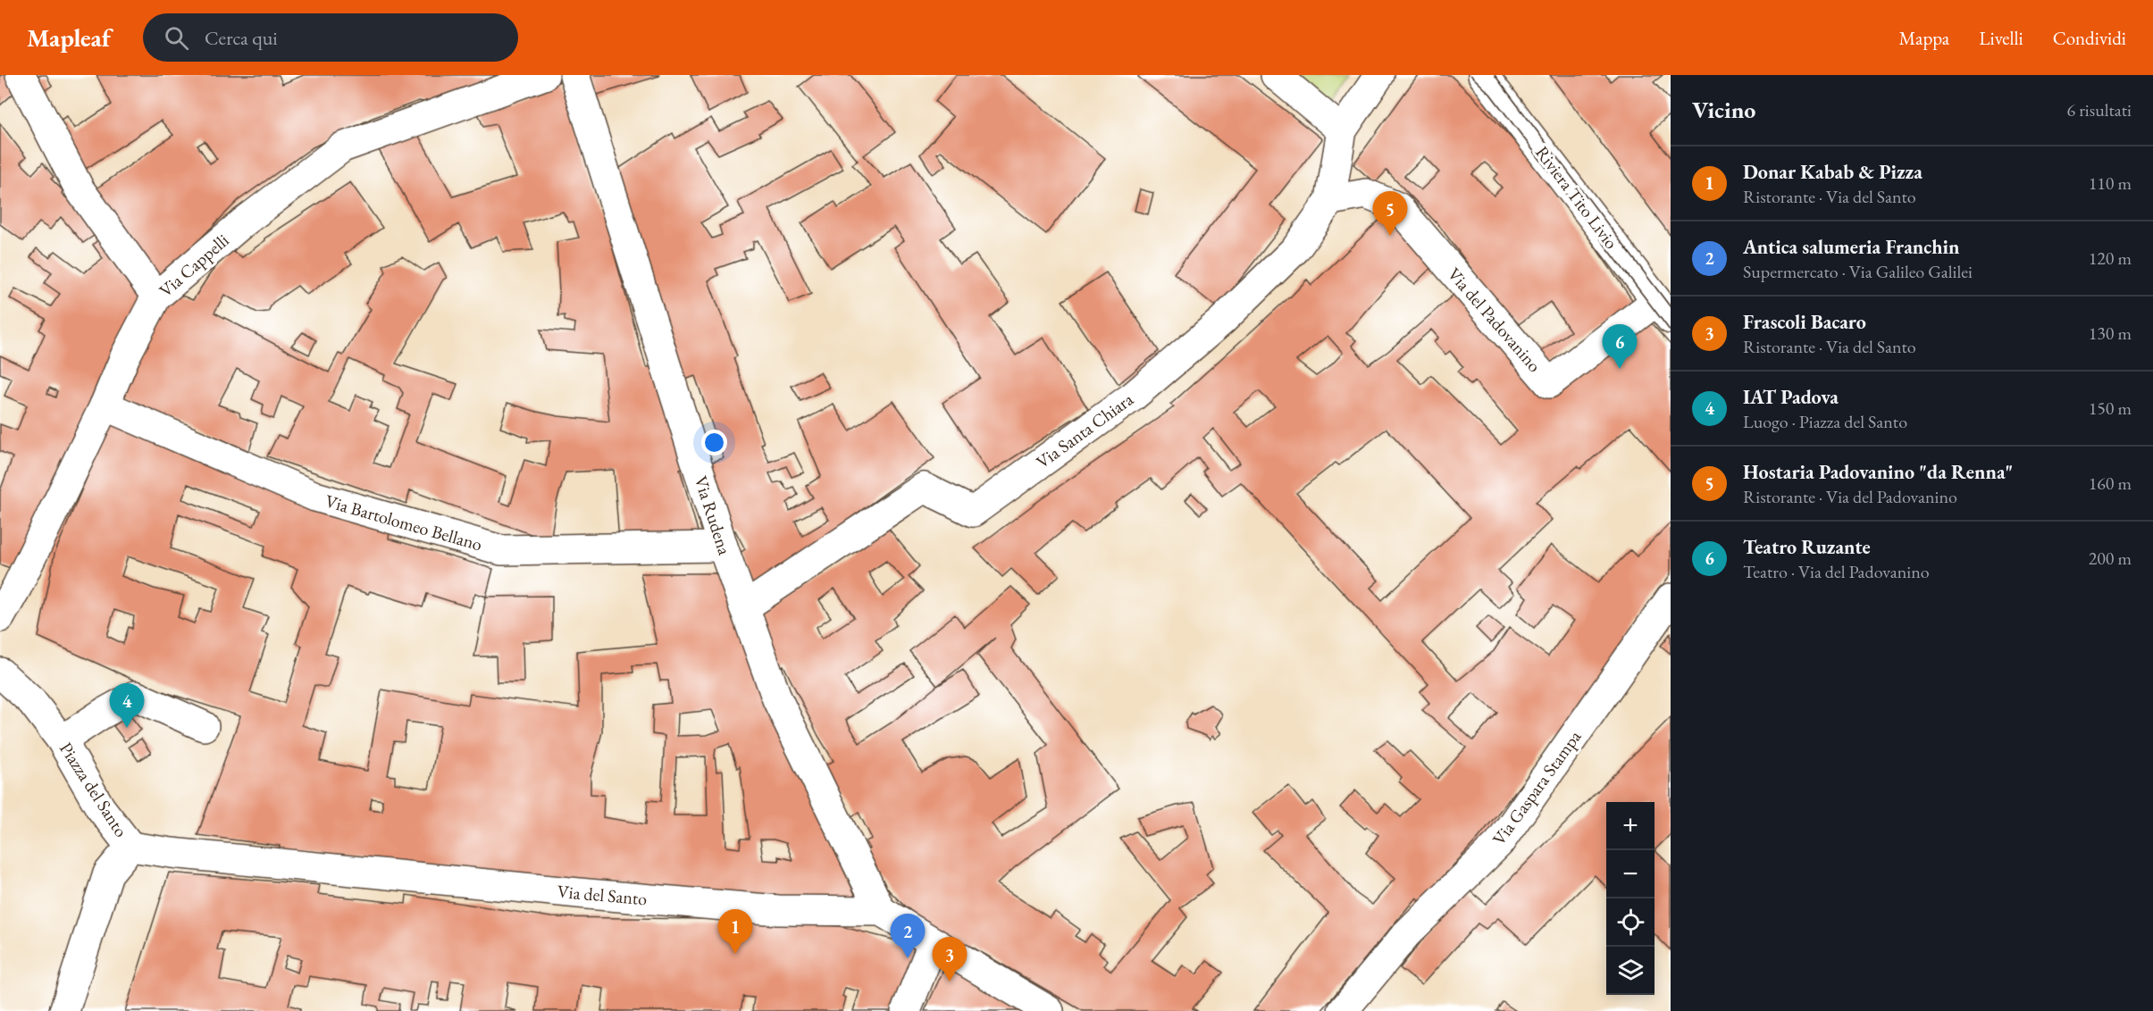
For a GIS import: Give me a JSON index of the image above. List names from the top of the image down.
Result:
{
  "streets": {
    "street": [
      "Riviera Tito Livio",
      "Via Cappelli",
      "Via del Padovanino",
      "Via Santa Chiara",
      "Via Rudena",
      "Via Bartolomeo Bellano",
      "Via Gaspara Stampa",
      "Piazza del Santo",
      "Via del Santo"
    ]
  },
  "crossings": [
    ["Riviera Tito Livio", "Via del Padovanino"],
    ["Via Cappelli", "Via Bartolomeo Bellano"],
    ["Via del Padovanino", "Via Santa Chiara"],
    ["Via Santa Chiara", "Via Rudena"],
    ["Via Rudena", "Via Bartolomeo Bellano"],
    ["Via Rudena", "Via del Santo"],
    ["Piazza del Santo", "Via del Santo"]
  ],
  "page": {
    "header": "Mapleaf",
    "search": "Cerca qui",
    "nav": ["Mappa", "Livelli", "Condividi"],
    "heading": ["Vicino", "6 risultati"],
    "list": [
      {
        "mark": "1",
        "name": "Donar Kabab & Pizza",
        "note": "Ristorante · Via del Santo",
        "value": "110 m"
      },
      {
        "mark": "2",
        "name": "Antica salumeria Franchin",
        "note": "Supermercato · Via Galileo Galilei",
        "value": "120 m"
      },
      {
        "mark": "3",
        "name": "Frascoli Bacaro",
        "note": "Ristorante · Via del Santo",
        "value": "130 m"
      },
      {
        "mark": "4",
        "name": "IAT Padova",
        "note": "Luogo · Piazza del Santo",
        "value": "150 m"
      },
      {
        "mark": "5",
        "name": "Hostaria Padovanino \"da Renna\"",
        "note": "Ristorante · Via del Padovanino",
        "value": "160 m"
      },
      {
        "mark": "6",
        "name": "Teatro Ruzante",
        "note": "Teatro · Via del Padovanino",
        "value": "200 m"
      }
    ],
    "pins": [
      "5",
      "6",
      "4",
      "1",
      "2",
      "3"
    ],
    "map_buttons": ["+", "−"]
  }
}
